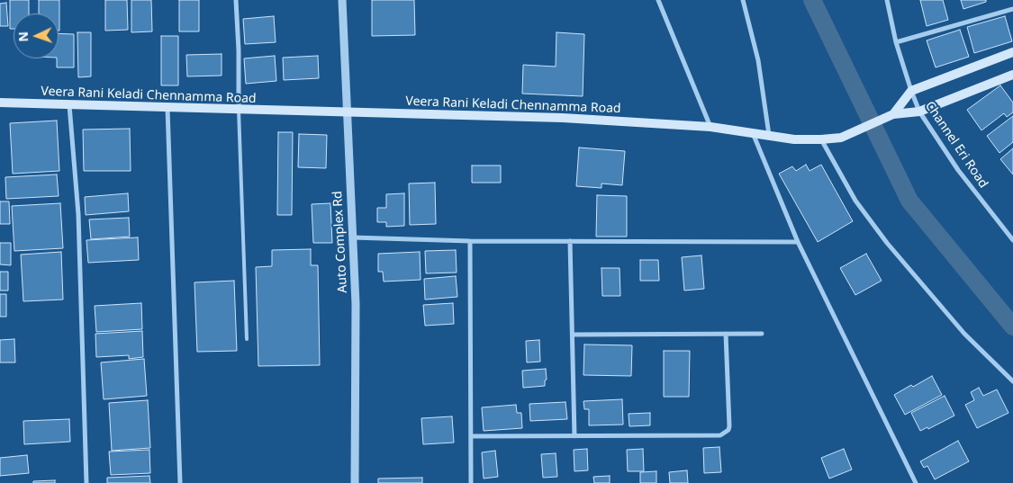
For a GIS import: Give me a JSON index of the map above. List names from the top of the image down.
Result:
{
  "streets": {
    "main road": ["Veera Rani Keladi Chennamma Road"],
    "street": ["Channel Eri Road", "Auto Complex Rd"]
  },
  "crossings": [
    ["Veera Rani Keladi Chennamma Road", "Channel Eri Road"],
    ["Veera Rani Keladi Chennamma Road", "Auto Complex Rd"]
  ],
  "north": "left"
}
